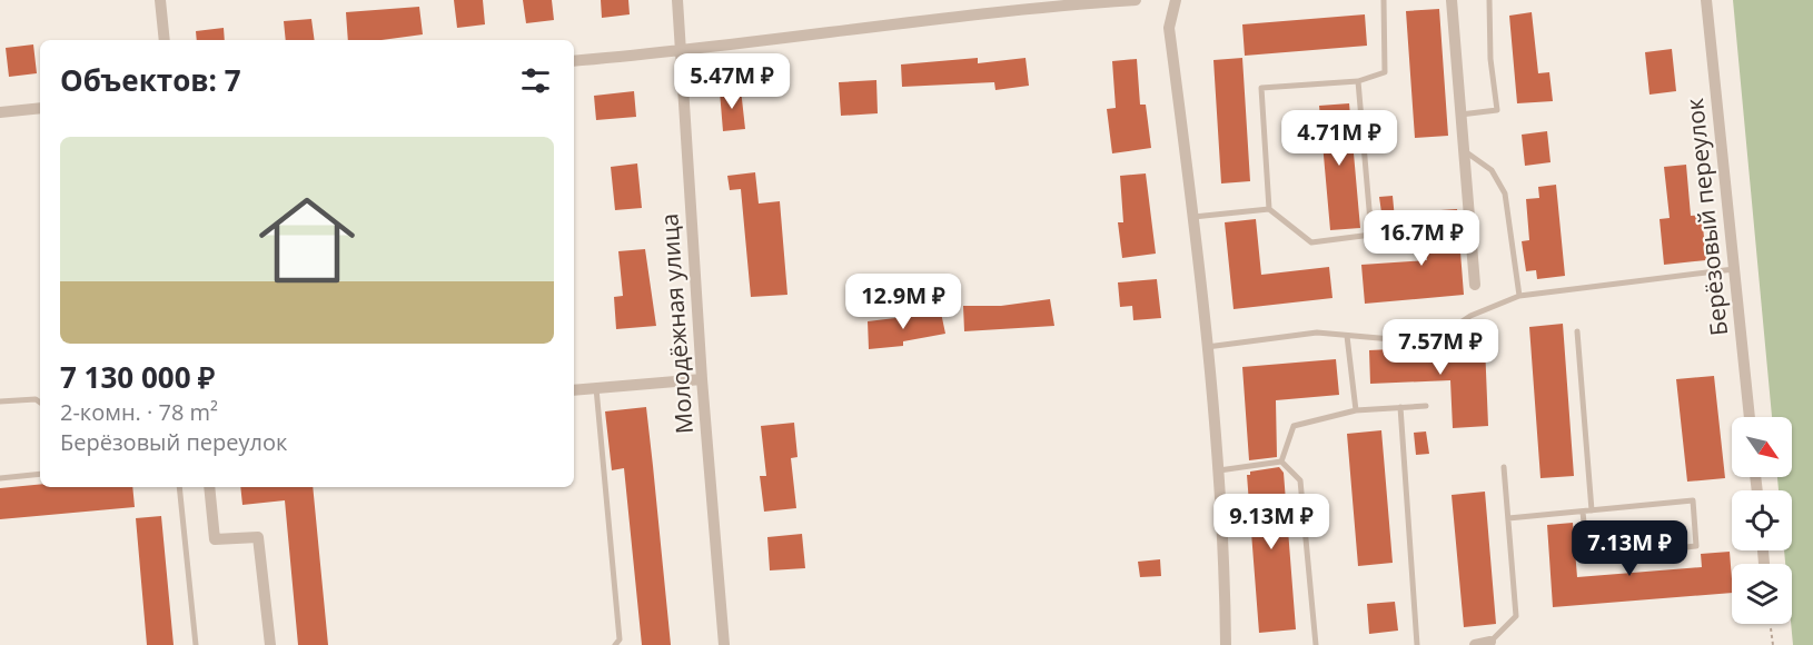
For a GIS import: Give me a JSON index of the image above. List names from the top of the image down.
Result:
{
  "streets": {
    "street": ["Берёзовый переулок", "Молодёжная улица"]
  },
  "north": "bottom right",
  "page": {
    "heading": "Объектов: 7",
    "price": [
      "5.47M ₽",
      "4.71M ₽",
      "16.7M ₽",
      "12.9M ₽",
      "7.57M ₽",
      "9.13M ₽",
      "7.13M ₽"
    ],
    "list": [
      {
        "name": "7 130 000 ₽",
        "note": "2-комн. · 78 m² · Берёзовый переулок"
      }
    ]
  }
}
